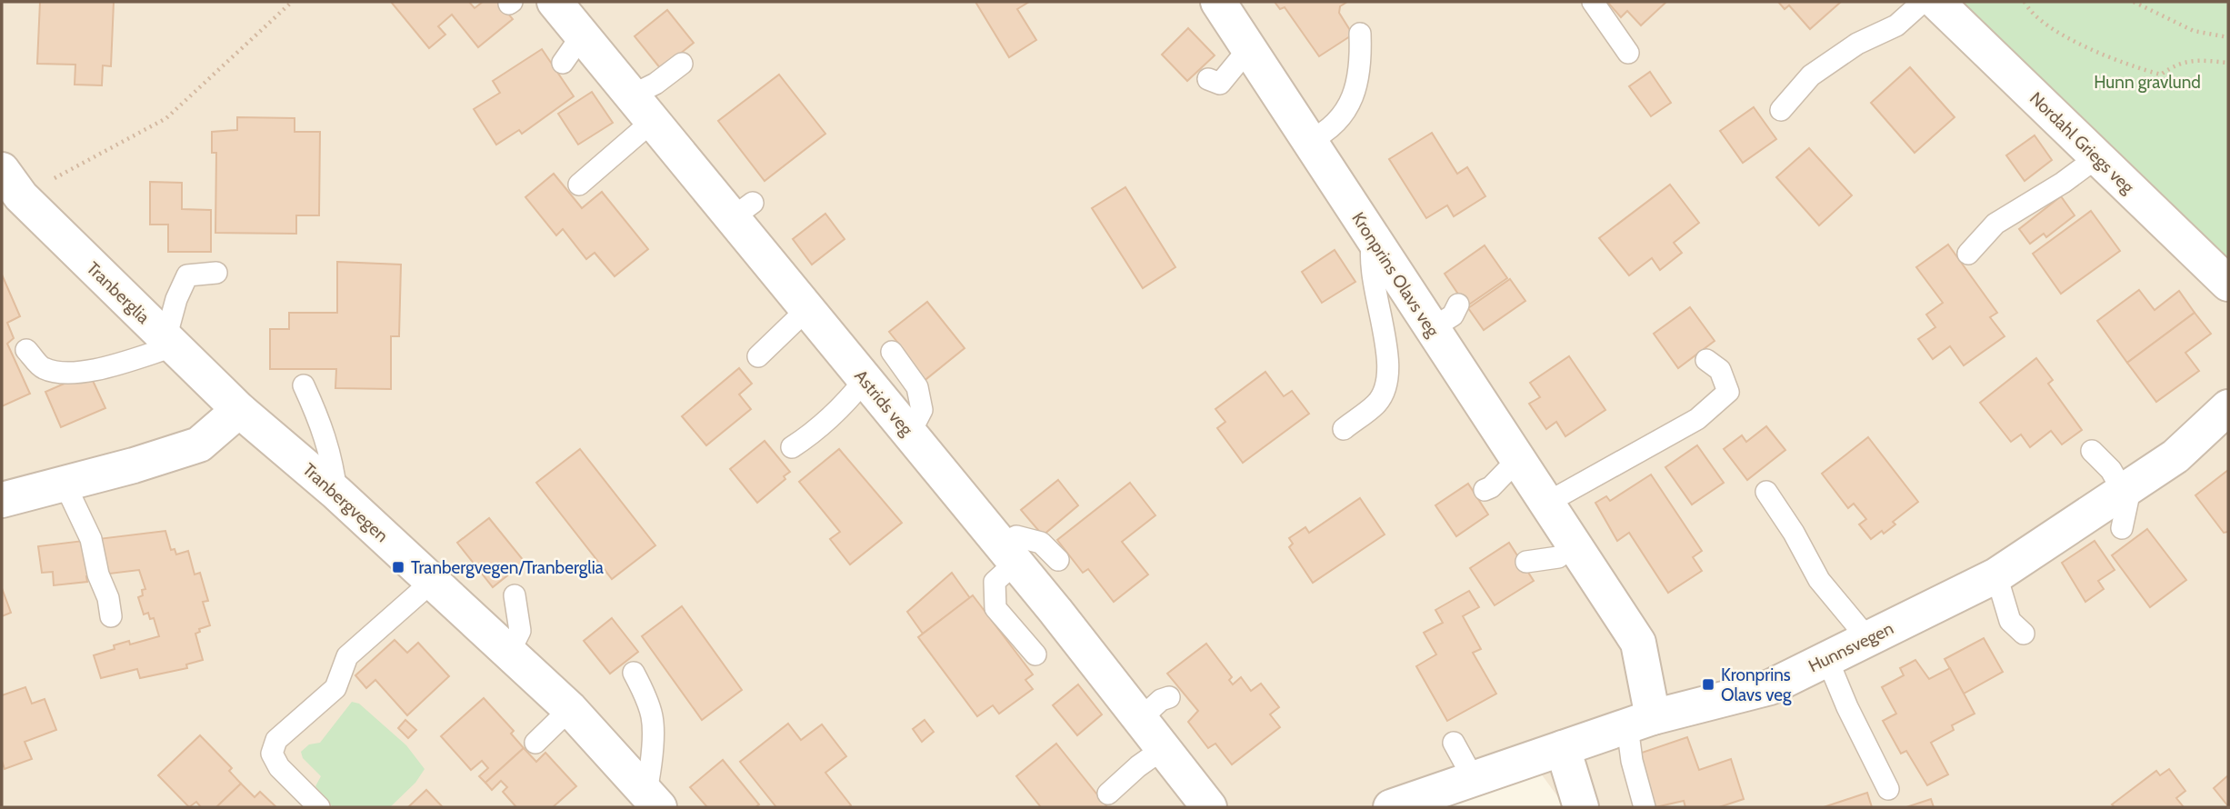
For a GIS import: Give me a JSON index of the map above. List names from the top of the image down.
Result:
{
  "streets": {
    "street": [
      "Nordahl Griegs veg",
      "Kronprins Olavs veg",
      "Tranberglia",
      "Astrids veg",
      "Tranbergvegen",
      "Hunnsvegen"
    ]
  },
  "crossings": [
    ["Kronprins Olavs veg", "Hunnsvegen"],
    ["Tranberglia", "Tranbergvegen"]
  ],
  "parks": ["Hunn gravlund"],
  "places": {
    "transit": ["Tranbergvegen/Tranberglia", "Kronprins Olavs veg"]
  }
}
